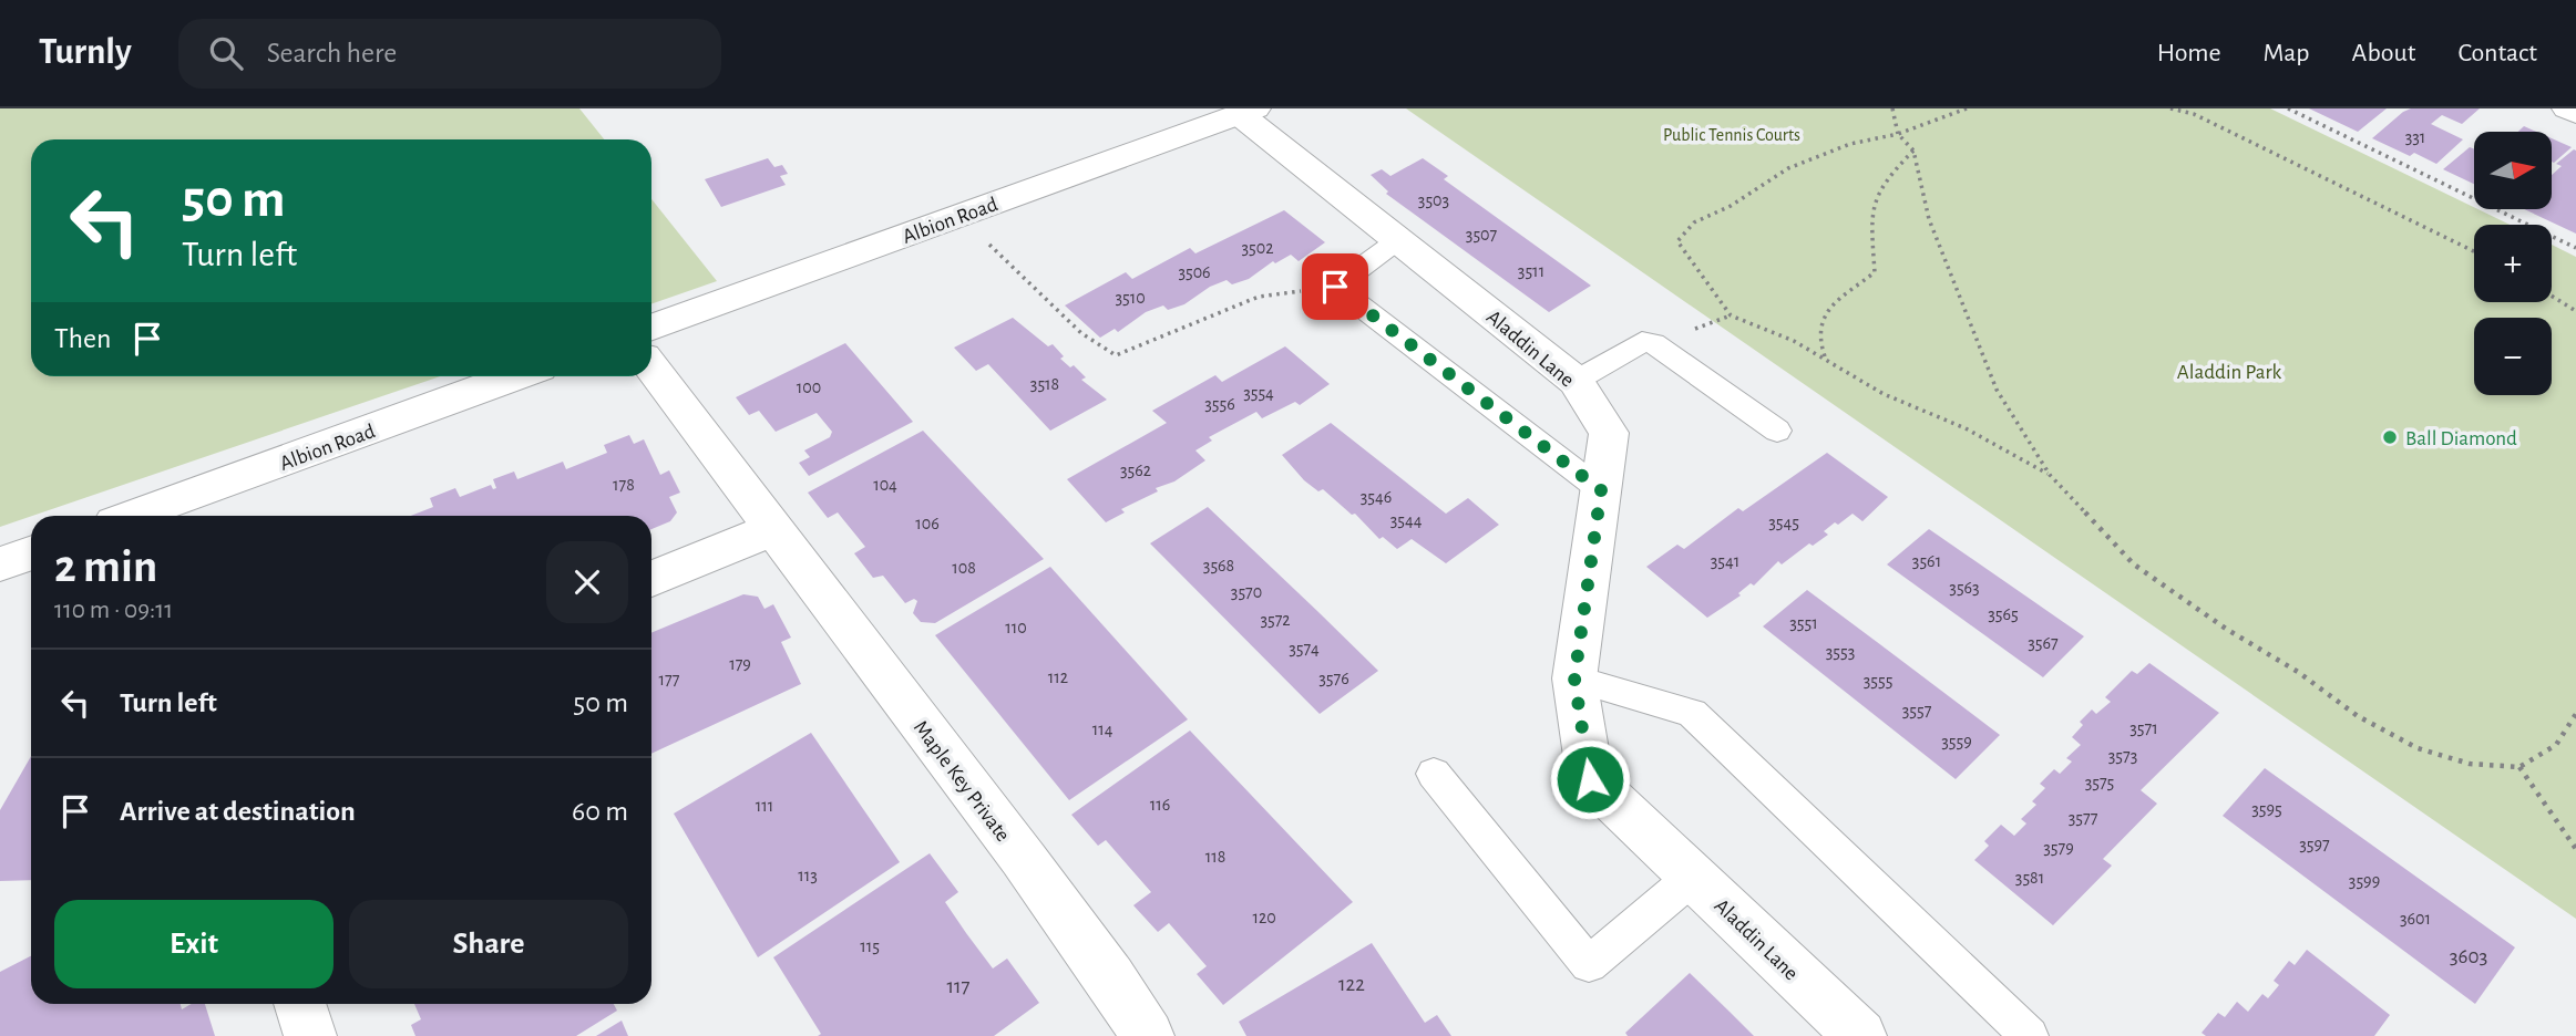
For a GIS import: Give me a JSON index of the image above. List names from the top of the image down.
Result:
{
  "streets": {
    "street": ["Albion Road", "Aladdin Lane", "Maple Key Private"]
  },
  "crossings": [
    ["Albion Road", "Aladdin Lane"]
  ],
  "parks": ["Public Tennis Courts", "Aladdin Park"],
  "places": ["Ball Diamond"],
  "house_numbers": [
    "331",
    "3503",
    "3507",
    "3502",
    "3511",
    "3506",
    "3510",
    "3518",
    "100",
    "3554",
    "3556",
    "3562",
    "178",
    "104",
    "3546",
    "3544",
    "3545",
    "106",
    "3541",
    "3561",
    "3568",
    "108",
    "3563",
    "3570",
    "3565",
    "3572",
    "3551",
    "110",
    "3567",
    "3574",
    "3553",
    "179",
    "112",
    "3576",
    "177",
    "3555",
    "3557",
    "3571",
    "114",
    "3559",
    "3573",
    "3575",
    "116",
    "111",
    "3595",
    "3577",
    "3597",
    "3579",
    "118",
    "113",
    "3581",
    "3599",
    "120",
    "3601",
    "115",
    "3603",
    "122",
    "117"
  ],
  "north": "right",
  "page": {
    "header": "Turnly",
    "search": "Search here",
    "nav": [
      "Home",
      "Map",
      "About",
      "Contact"
    ],
    "map_buttons": ["+", "−"],
    "turn": ["50 m", "Turn left"],
    "then": "Then",
    "heading": ["2 min", "110 m · 09:11"],
    "list": [
      {
        "name": "Turn left",
        "value": "50 m"
      },
      {
        "name": "Arrive at destination",
        "value": "60 m"
      }
    ],
    "buttons": ["Exit", "Share"]
  }
}
